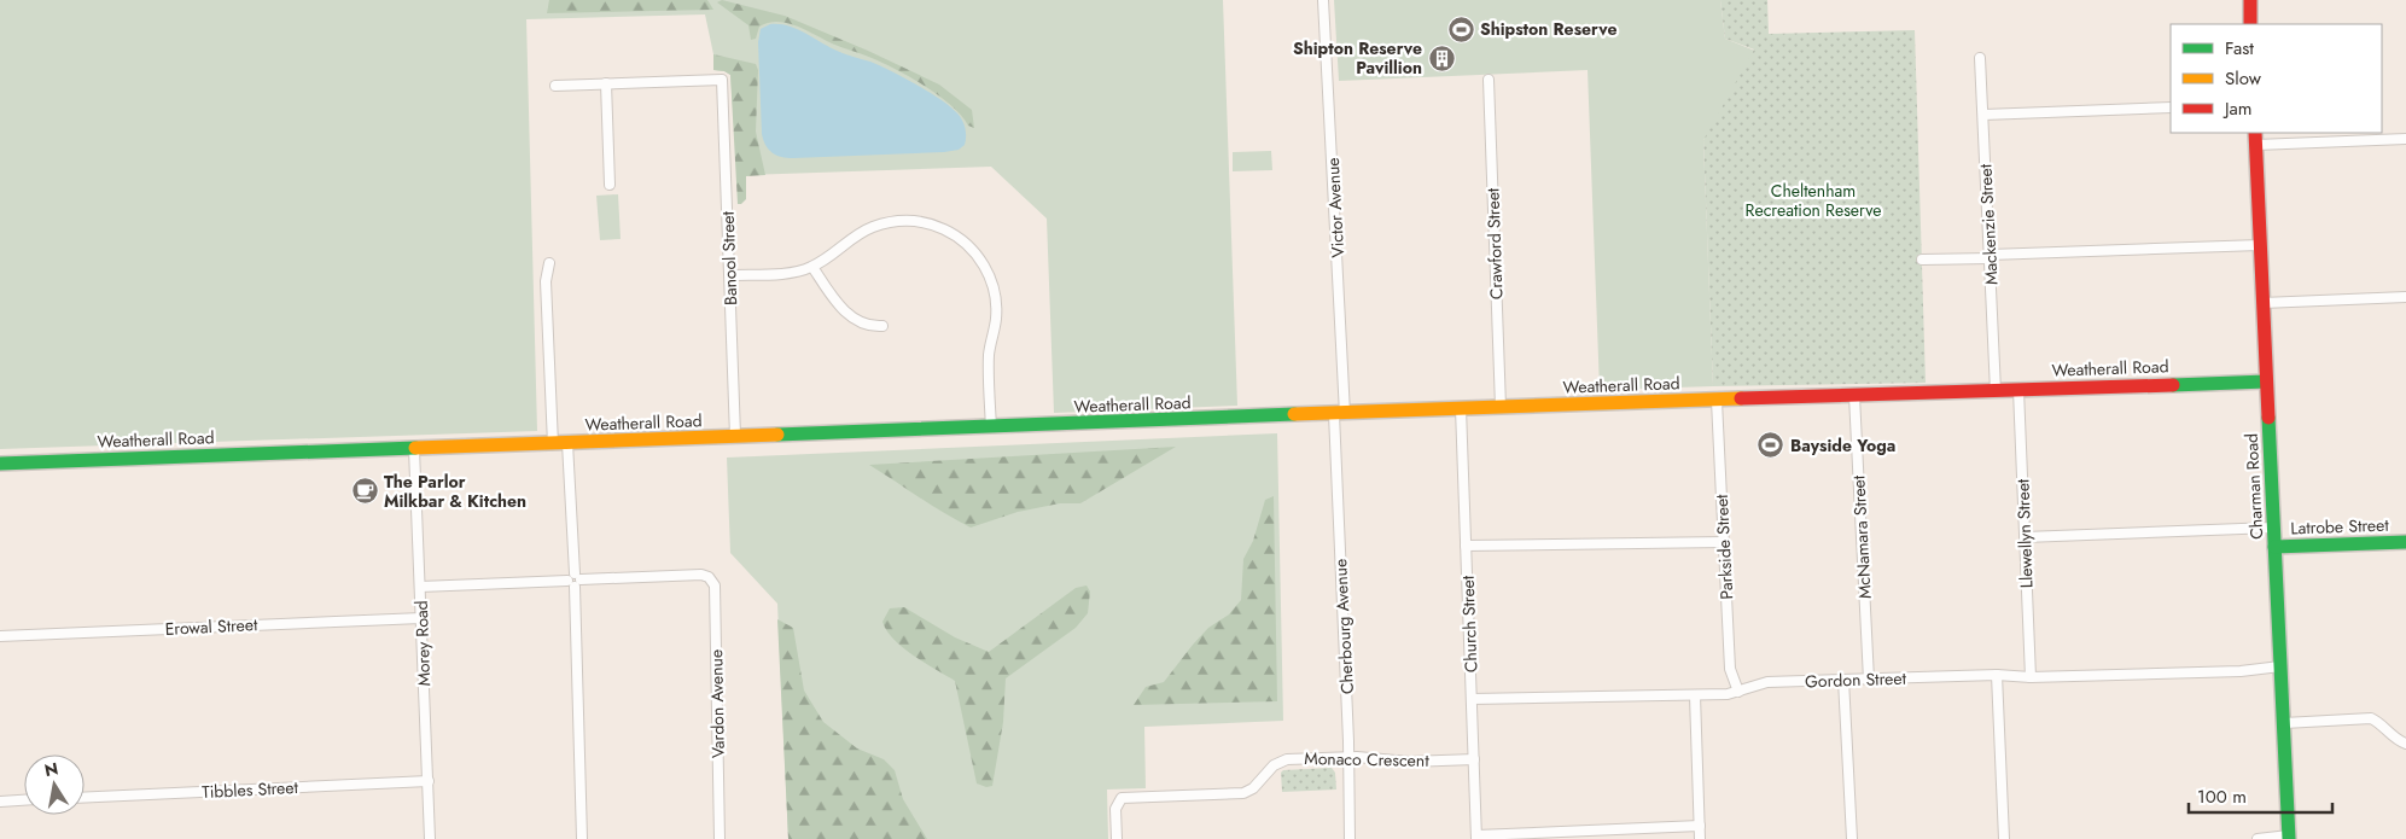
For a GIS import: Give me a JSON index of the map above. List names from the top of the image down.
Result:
{
  "streets": {
    "street": [
      "Victor Avenue",
      "Mackenzie Street",
      "Crawford Street",
      "Banool Street",
      "Weatherall Road",
      "Charman Road",
      "Latrobe Street",
      "Llewellyn Street",
      "McNamara Street",
      "Parkside Street",
      "Church Street",
      "Erowal Street",
      "Cherbourg Avenue",
      "Morey Road",
      "Gordon Street",
      "Vardon Avenue",
      "Monaco Crescent",
      "Tibbles Street"
    ]
  },
  "crossings": [
    ["Victor Avenue", "Weatherall Road"],
    ["Victor Avenue", "Cherbourg Avenue"],
    ["Mackenzie Street", "Weatherall Road"],
    ["Crawford Street", "Weatherall Road"],
    ["Banool Street", "Weatherall Road"],
    ["Weatherall Road", "Charman Road"],
    ["Weatherall Road", "Llewellyn Street"],
    ["Weatherall Road", "McNamara Street"],
    ["Weatherall Road", "Parkside Street"],
    ["Weatherall Road", "Church Street"],
    ["Weatherall Road", "Cherbourg Avenue"],
    ["Weatherall Road", "Morey Road"],
    ["Charman Road", "Latrobe Street"],
    ["Charman Road", "Gordon Street"],
    ["Llewellyn Street", "Gordon Street"],
    ["McNamara Street", "Gordon Street"],
    ["Parkside Street", "Gordon Street"],
    ["Church Street", "Gordon Street"],
    ["Church Street", "Monaco Crescent"],
    ["Erowal Street", "Morey Road"],
    ["Cherbourg Avenue", "Monaco Crescent"],
    ["Morey Road", "Tibbles Street"]
  ],
  "parks": ["Cheltenham Recreation Reserve"],
  "places": {
    "sports": ["Shipston Reserve", "Bayside Yoga"],
    "building": ["Shipton Reserve Pavillion"],
    "cafe": ["The Parlor Milkbar & Kitchen"]
  },
  "legend": ["Fast", "Slow", "Jam"],
  "scale_bar": "100 m",
  "north": "top"
}
